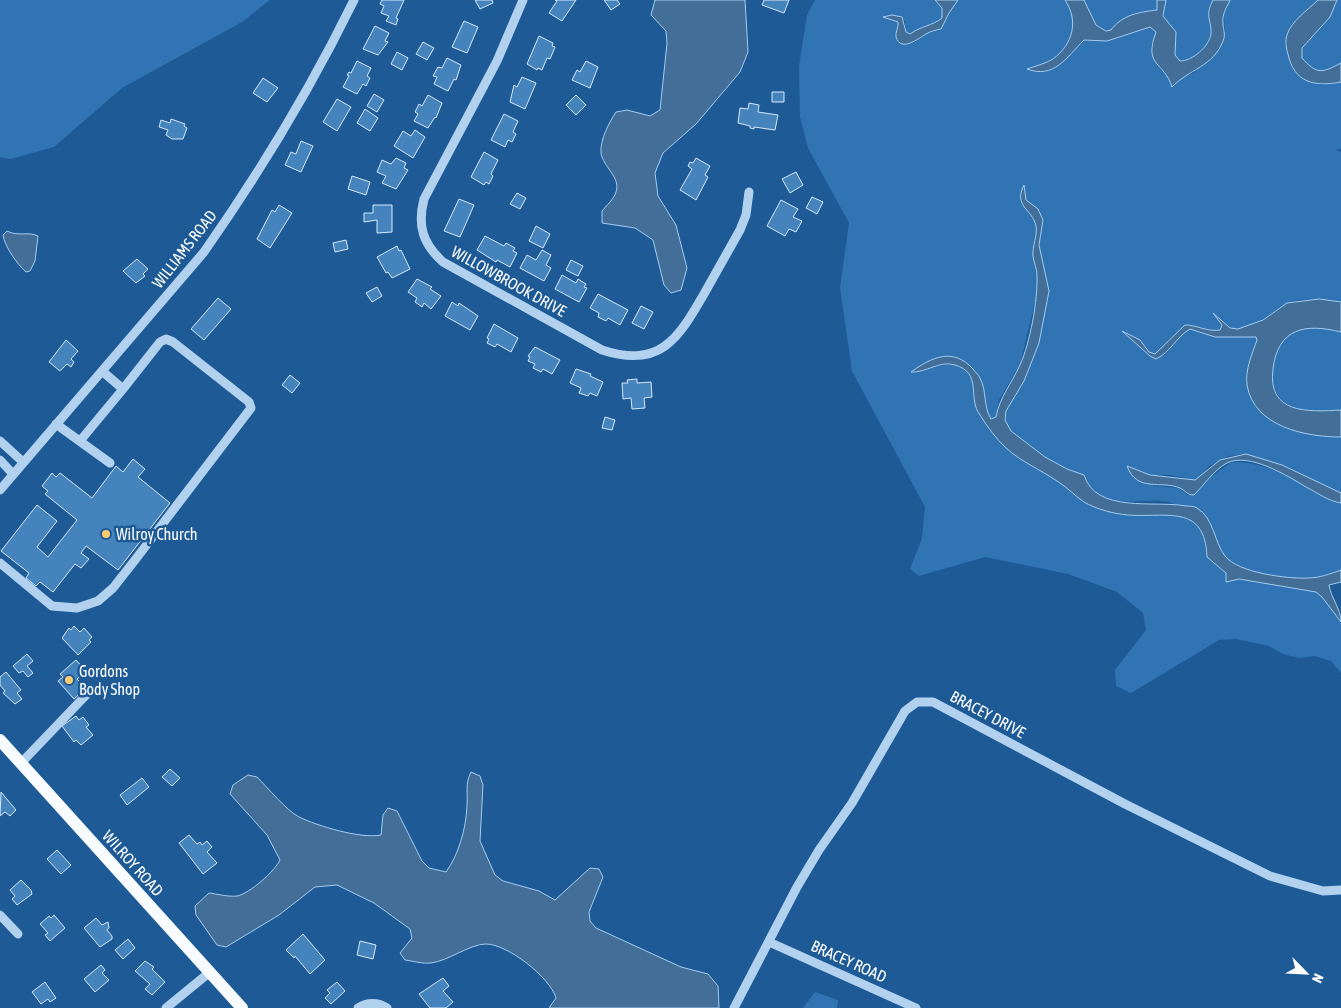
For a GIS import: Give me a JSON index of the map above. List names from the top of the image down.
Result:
{
  "streets": {
    "main road": ["WILROY ROAD"],
    "street": [
      "WILLIAMS ROAD",
      "WILLOWBROOK DRIVE",
      "BRACEY DRIVE",
      "BRACEY ROAD"
    ]
  },
  "crossings": [
    ["BRACEY DRIVE", "BRACEY ROAD"]
  ],
  "places": ["Wilroy Church", "Gordons Body Shop"],
  "north": "bottom right"
}
